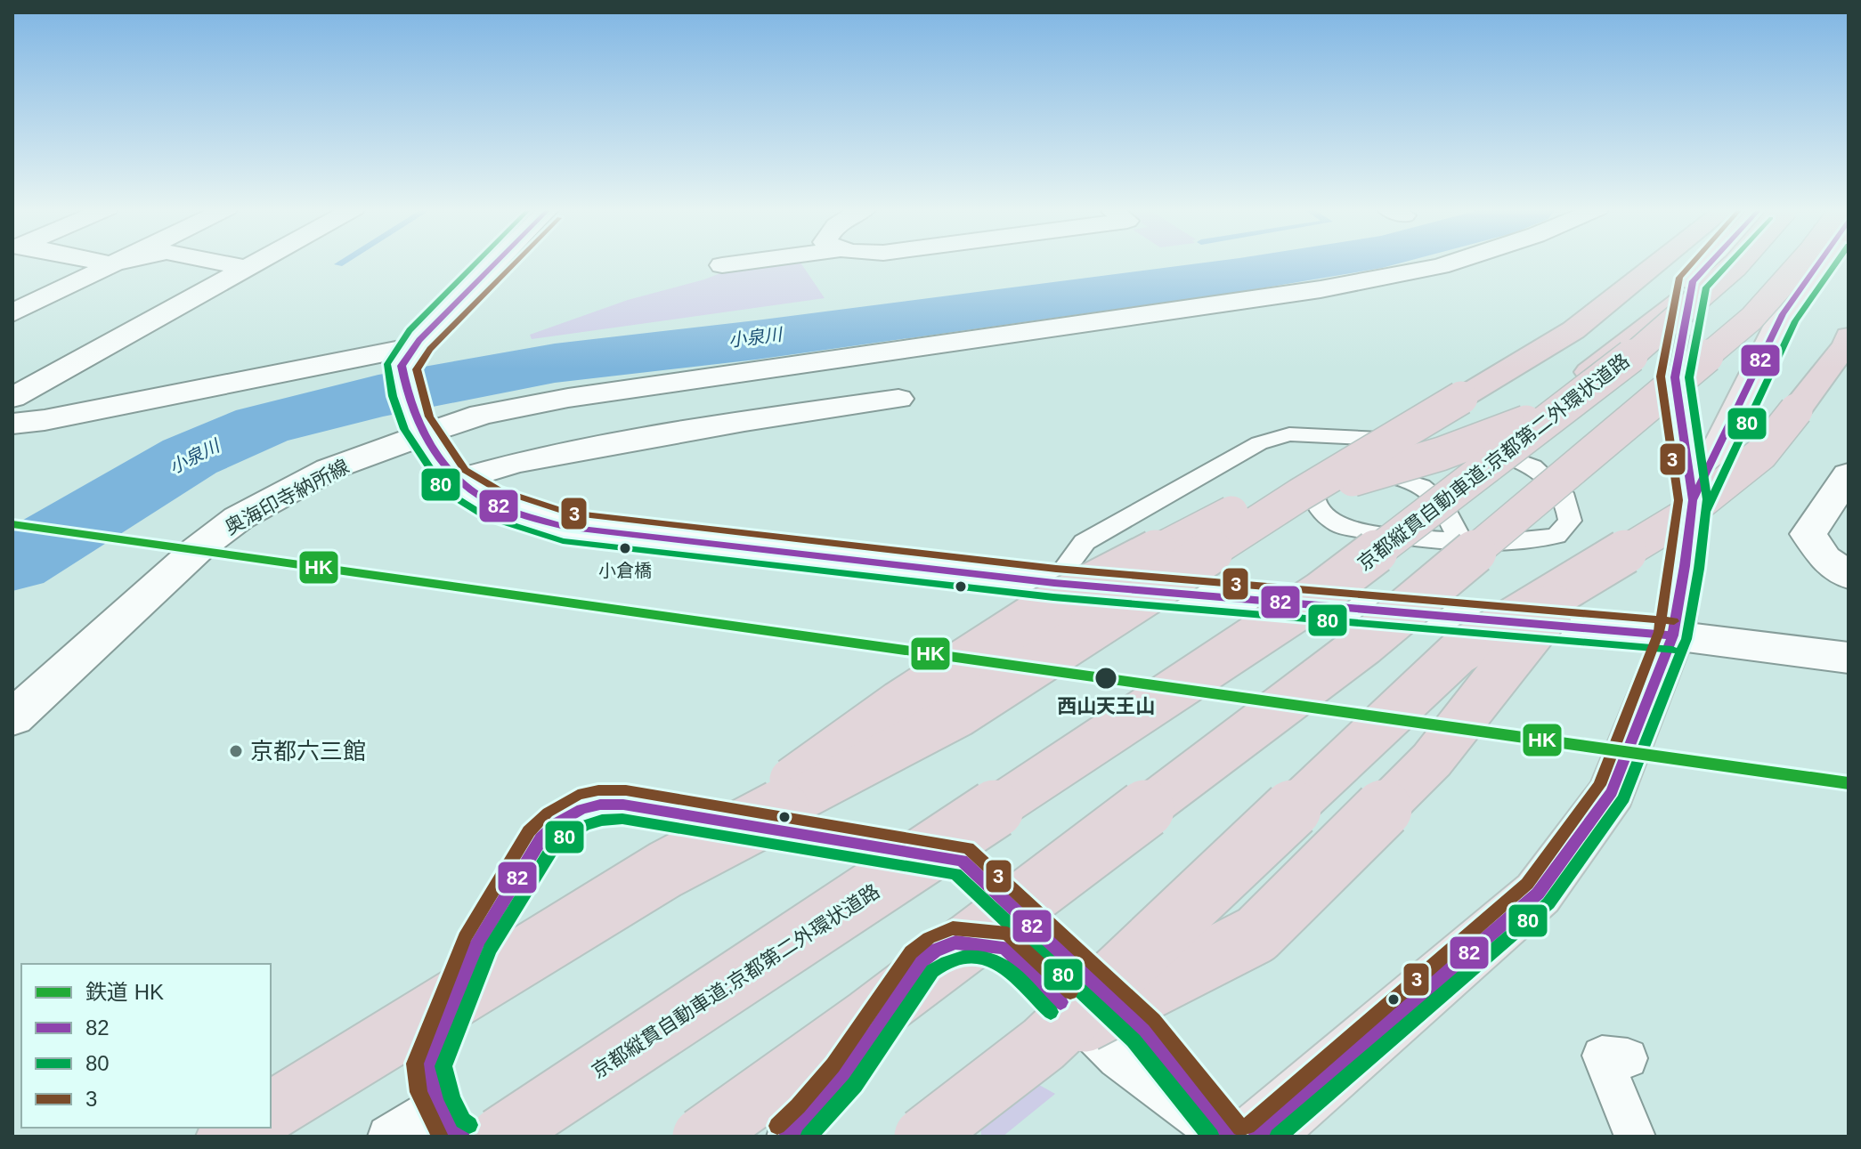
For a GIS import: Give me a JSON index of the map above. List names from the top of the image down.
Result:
{
  "streets": {
    "highway": ["京都縦貫自動車道;京都第二外環状道路"],
    "street": ["奥海印寺納所線"]
  },
  "water": ["小泉川"],
  "places": ["小倉橋", "西山天王山", "京都六三館"],
  "lines": [
    "transit line 82",
    "transit line 80",
    "transit line 3",
    "rail line HK"
  ],
  "legend": [
    "鉄道 HK",
    "82",
    "80",
    "3"
  ]
}
